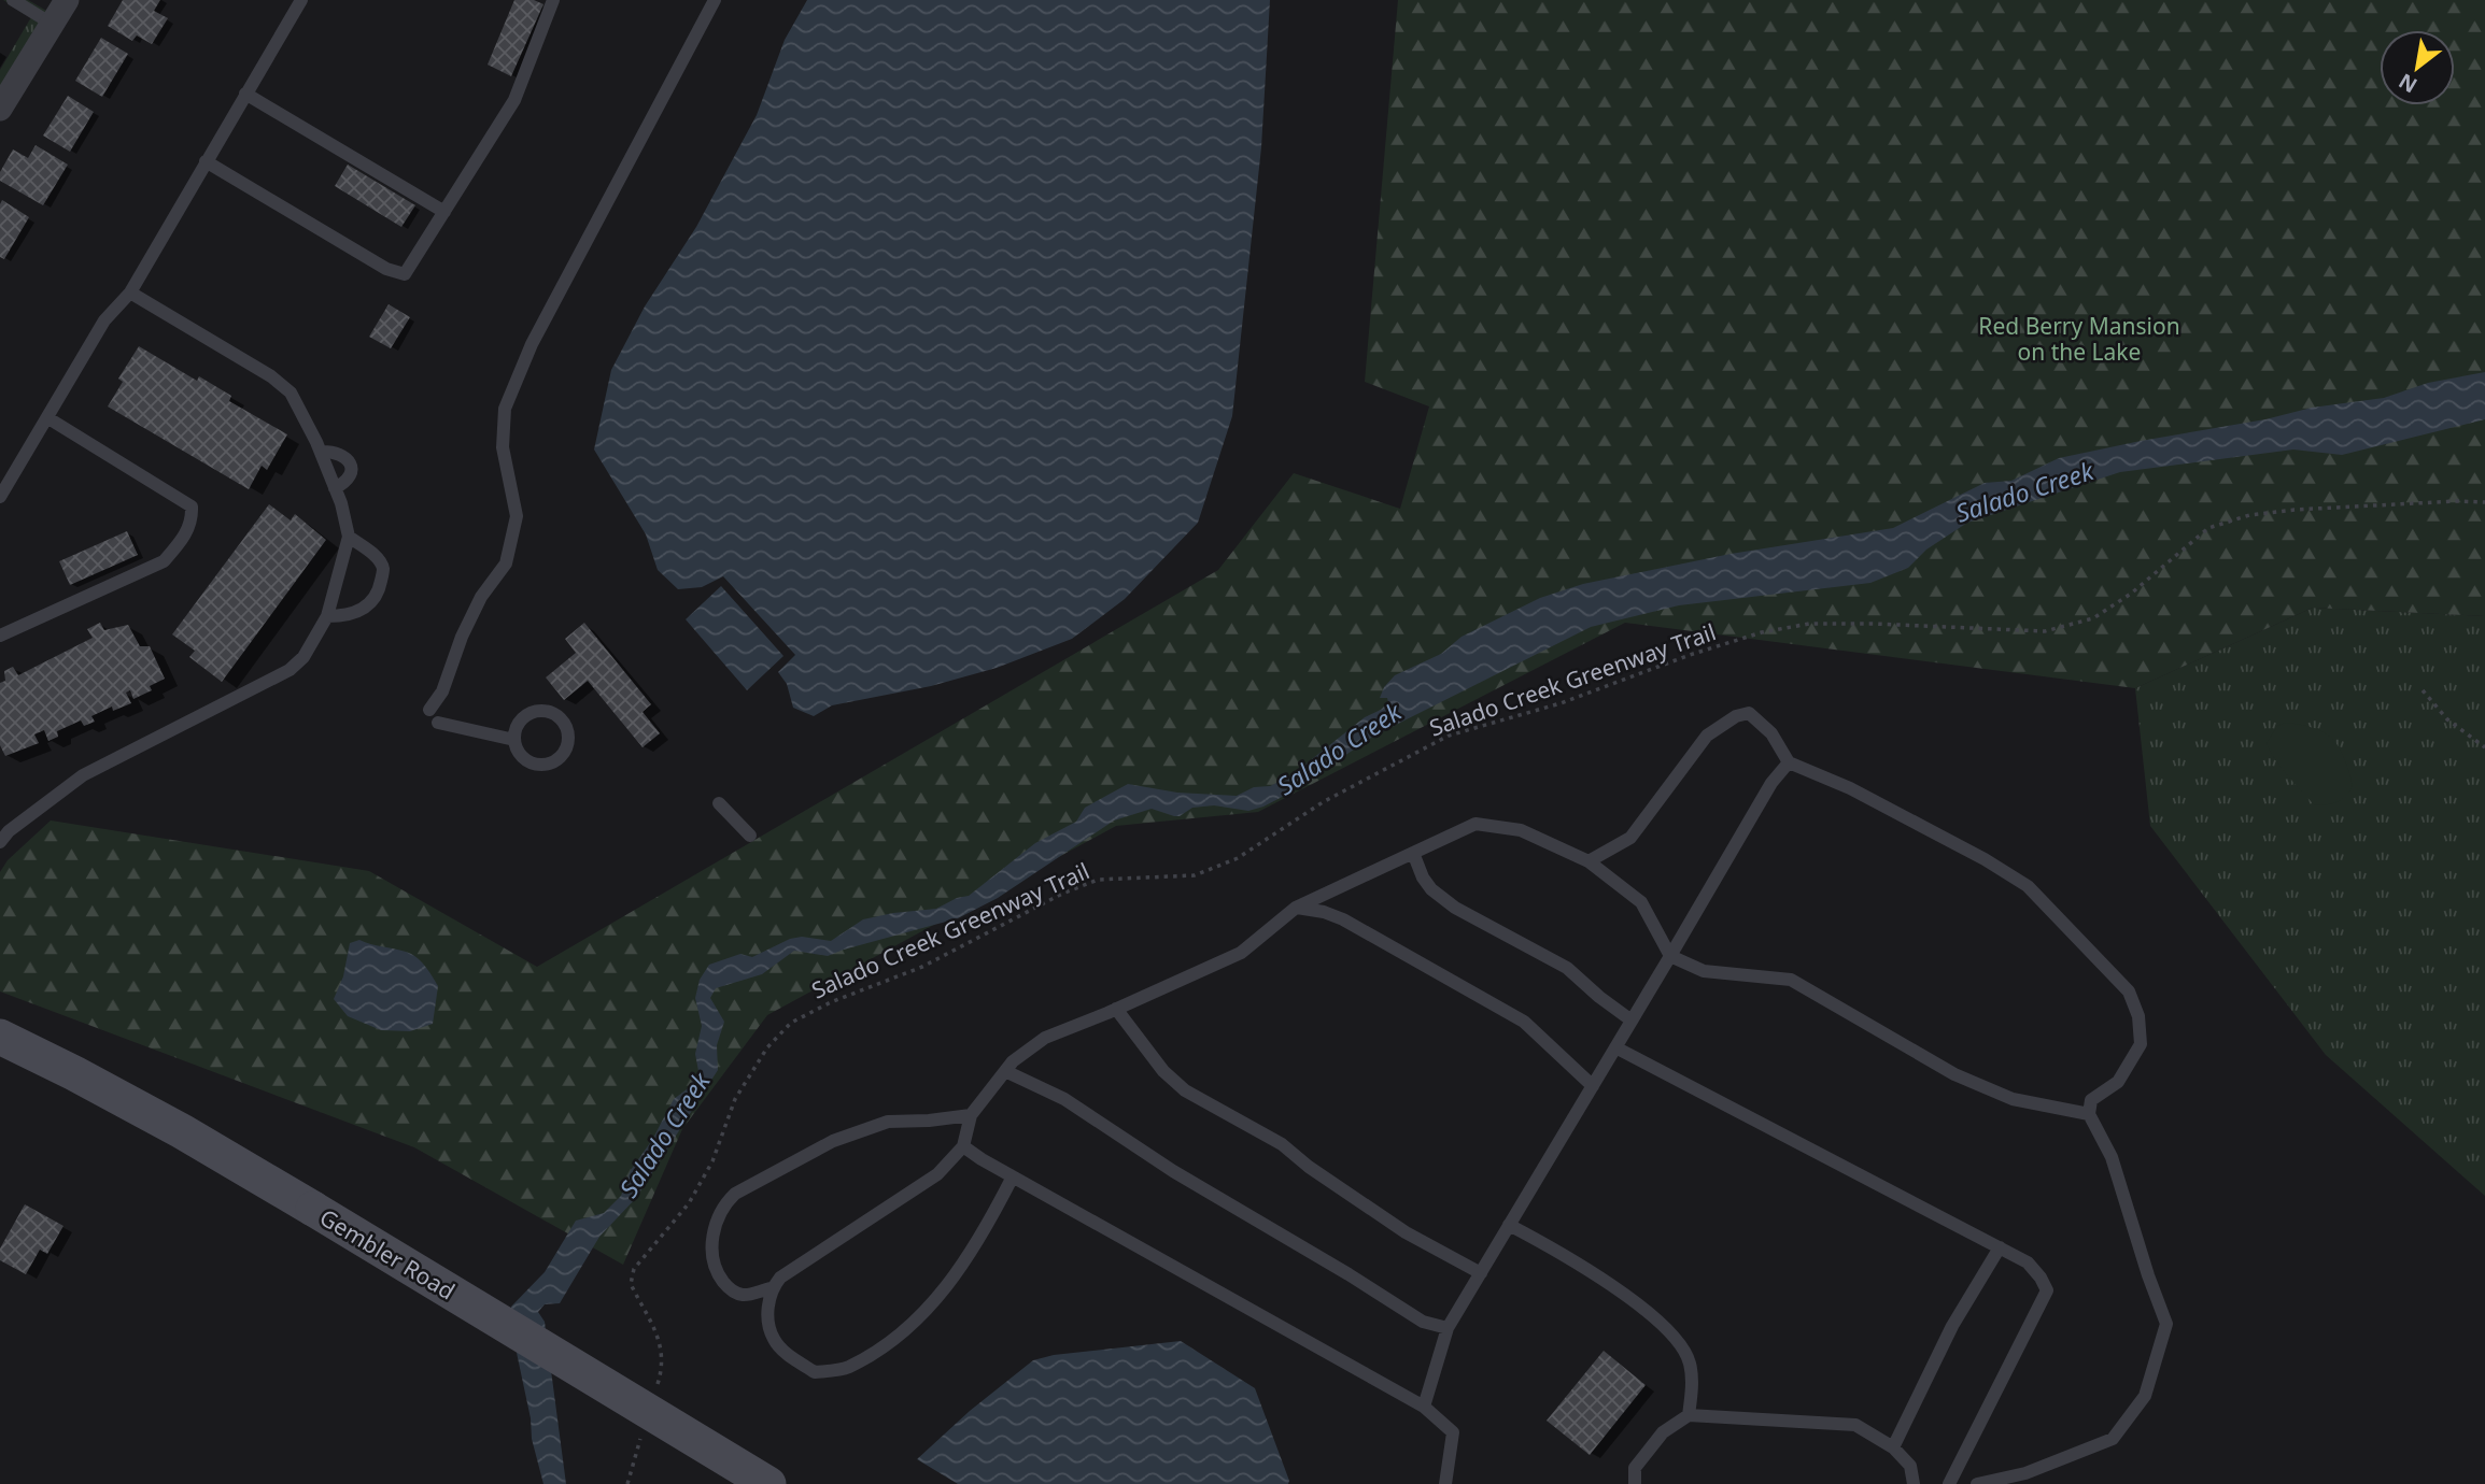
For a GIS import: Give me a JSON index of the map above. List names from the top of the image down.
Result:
{
  "streets": {
    "main road": ["Gembler Road"],
    "path": ["Salado Creek Greenway Trail"]
  },
  "water": ["Salado Creek"],
  "parks": ["Red Berry Mansion on the Lake"],
  "north": "bottom left"
}
